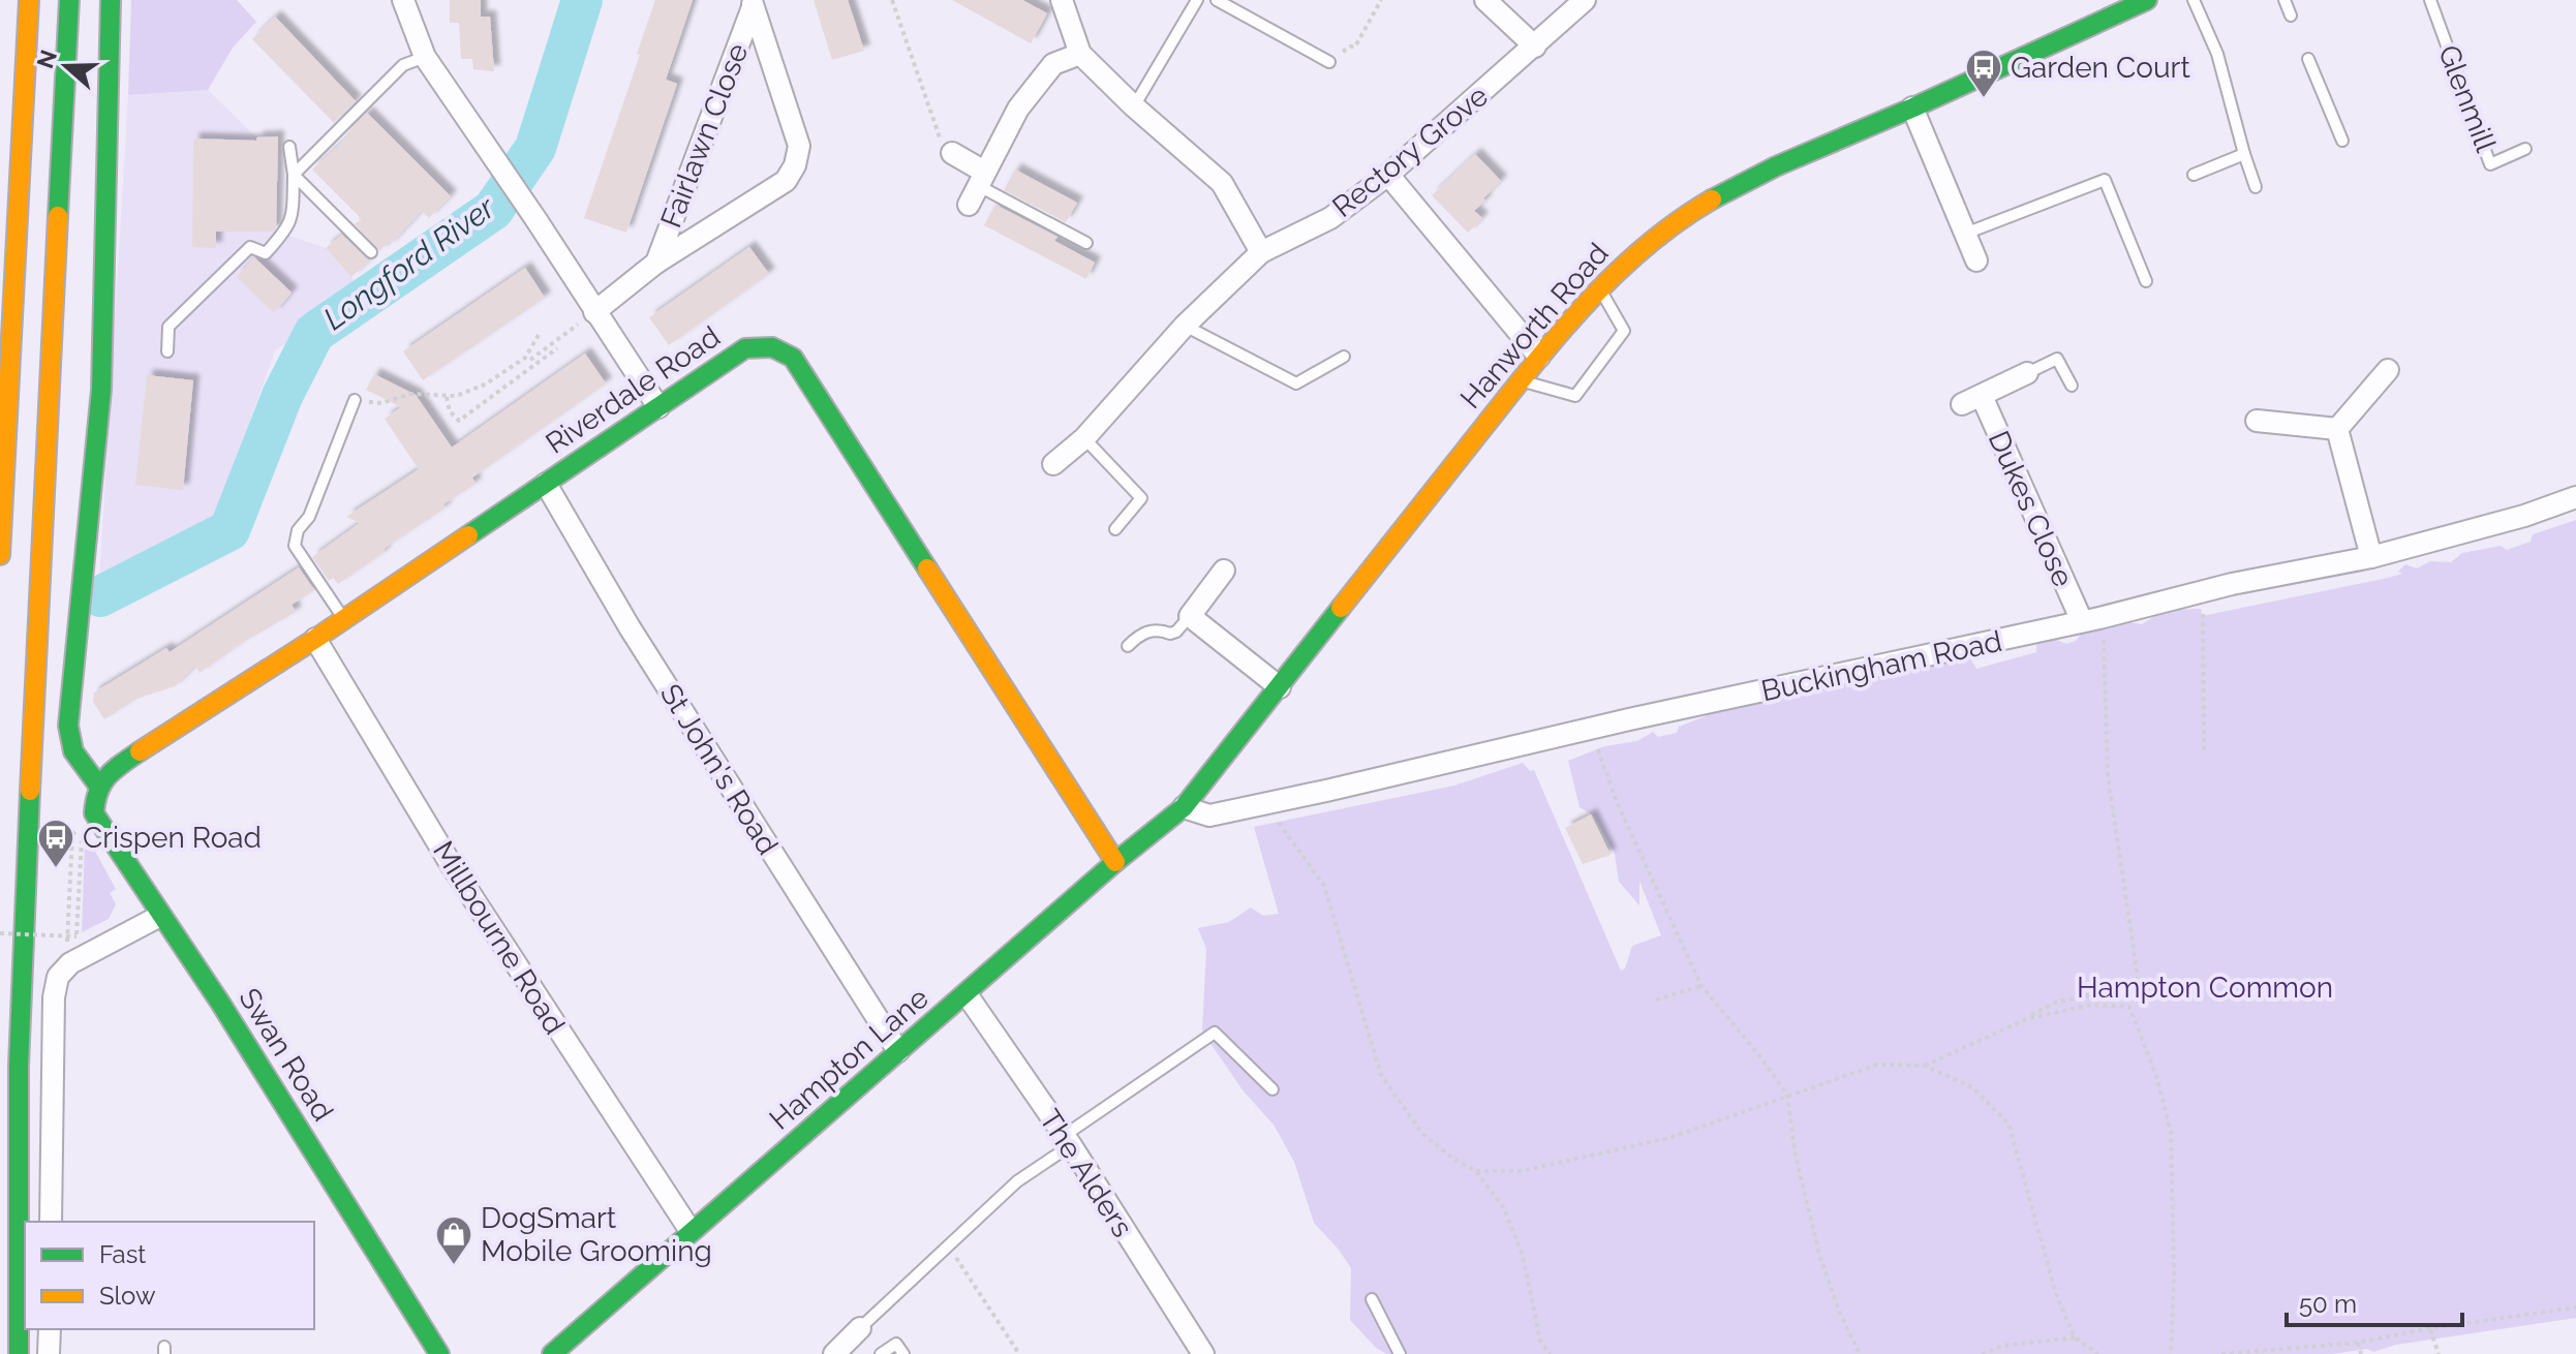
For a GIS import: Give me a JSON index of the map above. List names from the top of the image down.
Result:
{
  "streets": {
    "main road": [
      "Hanworth Road",
      "Riverdale Road",
      "Swan Road",
      "Hampton Lane"
    ],
    "street": [
      "Fairlawn Close",
      "Rectory Grove",
      "Dukes Close",
      "Buckingham Road",
      "St John's Road",
      "Millbourne Road",
      "The Alders"
    ],
    "lane": ["Glenmill"]
  },
  "crossings": [
    ["Hanworth Road", "Buckingham Road"],
    ["Hanworth Road", "Hampton Lane"],
    ["Riverdale Road", "St John's Road"],
    ["Riverdale Road", "Millbourne Road"],
    ["Riverdale Road", "Swan Road"],
    ["Riverdale Road", "Hampton Lane"],
    ["Dukes Close", "Buckingham Road"],
    ["Buckingham Road", "Hampton Lane"],
    ["St John's Road", "Hampton Lane"],
    ["Millbourne Road", "Hampton Lane"],
    ["Hampton Lane", "The Alders"]
  ],
  "water": ["Longford River"],
  "parks": ["Hampton Common"],
  "places": {
    "bus stop": ["Garden Court", "Crispen Road"],
    "shop": ["DogSmart Mobile Grooming"]
  },
  "legend": ["Fast", "Slow"],
  "scale_bar": "50 m",
  "north": "left"
}
